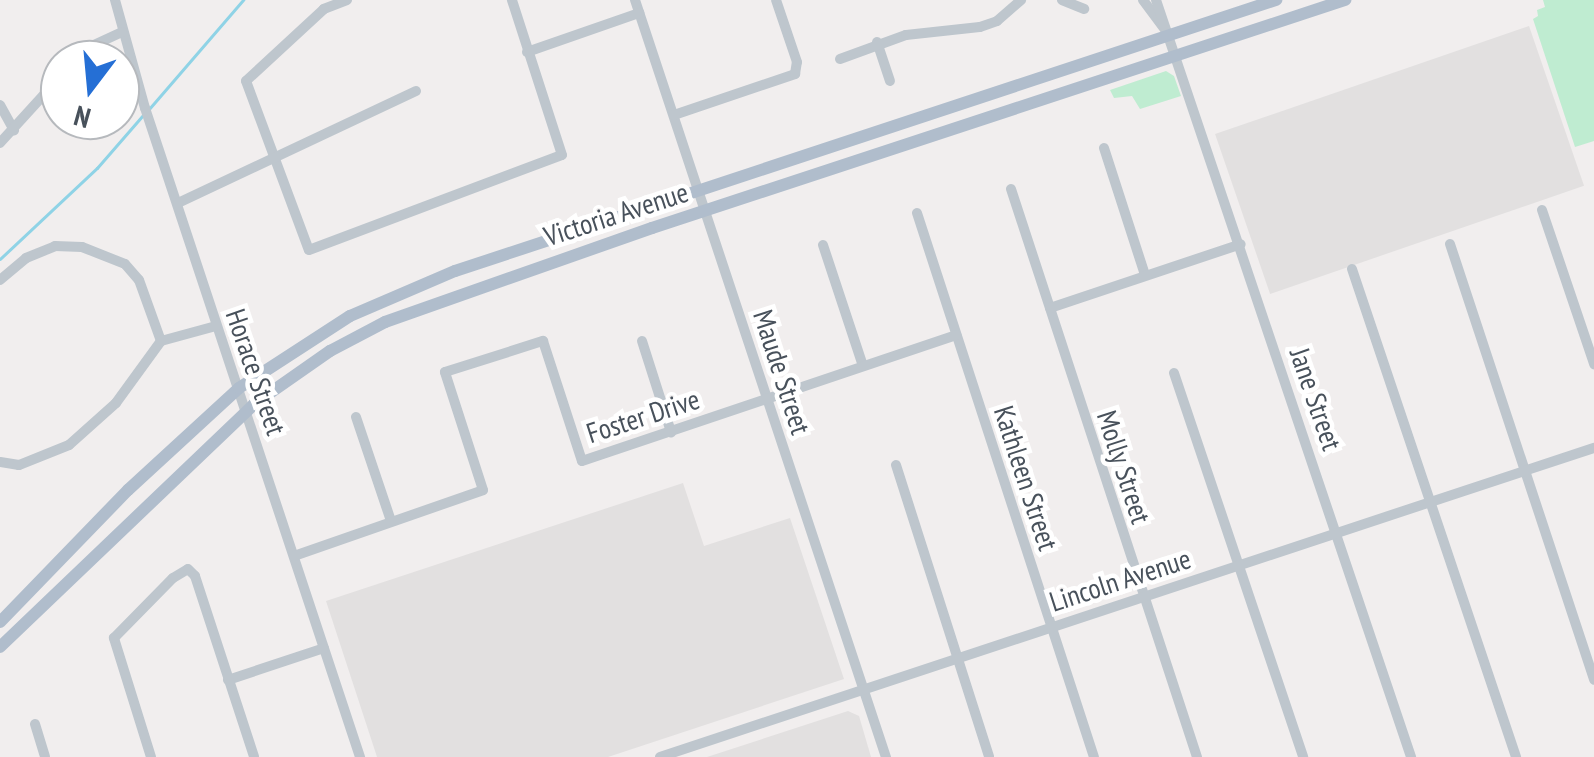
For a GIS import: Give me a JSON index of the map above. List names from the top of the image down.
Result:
{
  "streets": {
    "main road": ["Victoria Avenue"],
    "street": [
      "Horace Street",
      "Maude Street",
      "Jane Street",
      "Foster Drive",
      "Molly Street",
      "Kathleen Street",
      "Lincoln Avenue"
    ]
  },
  "crossings": [
    ["Victoria Avenue", "Horace Street"],
    ["Victoria Avenue", "Maude Street"],
    ["Victoria Avenue", "Jane Street"],
    ["Horace Street", "Foster Drive"],
    ["Maude Street", "Foster Drive"],
    ["Maude Street", "Lincoln Avenue"],
    ["Jane Street", "Lincoln Avenue"],
    ["Foster Drive", "Kathleen Street"],
    ["Molly Street", "Lincoln Avenue"],
    ["Kathleen Street", "Lincoln Avenue"]
  ],
  "north": "bottom"
}
